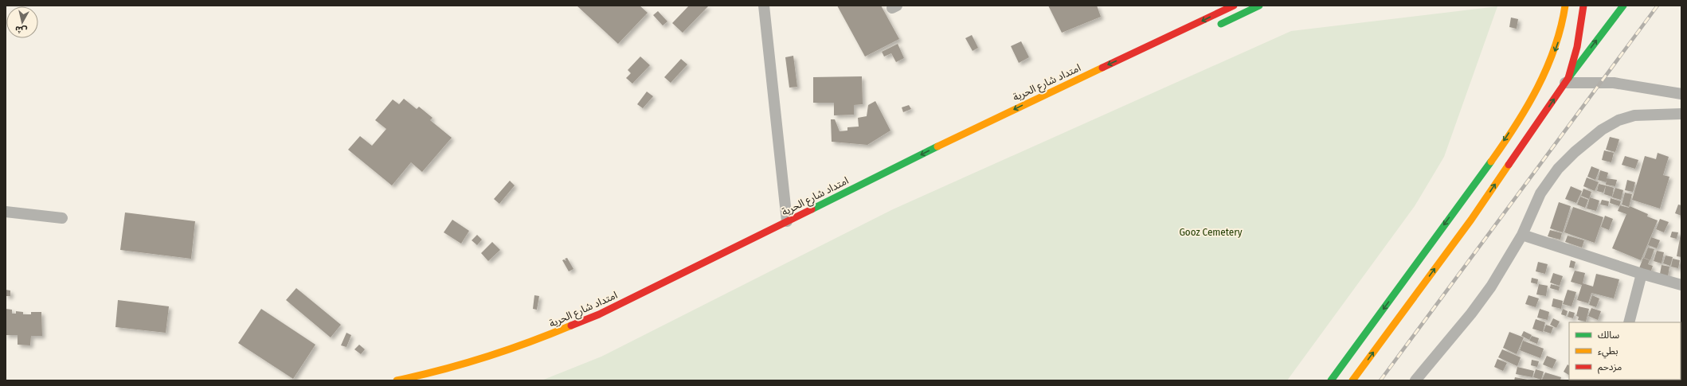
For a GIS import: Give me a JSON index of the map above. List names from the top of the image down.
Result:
{
  "streets": {
    "main road": ["امتداد شارع الحرية"]
  },
  "one_way": ["امتداد شارع الحرية"],
  "parks": ["Gooz Cemetery"],
  "legend": ["سالك", "بطيء", "مزدحم"],
  "north": "bottom"
}
